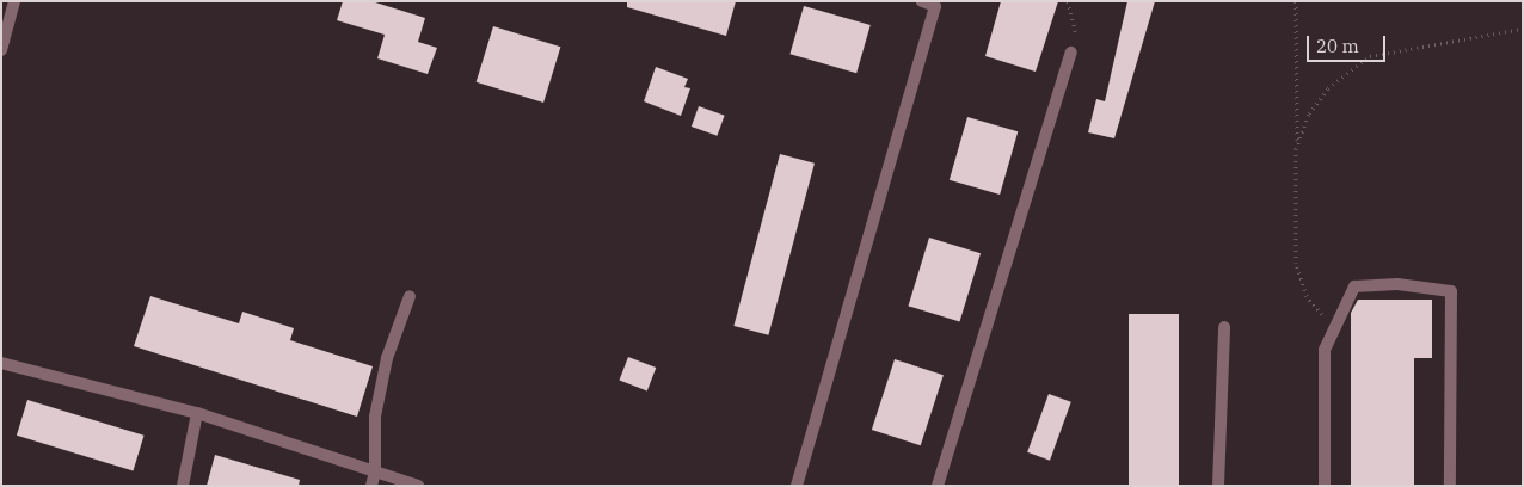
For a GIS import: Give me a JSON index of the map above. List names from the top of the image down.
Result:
{
  "scale_bar": "20 m"
}
